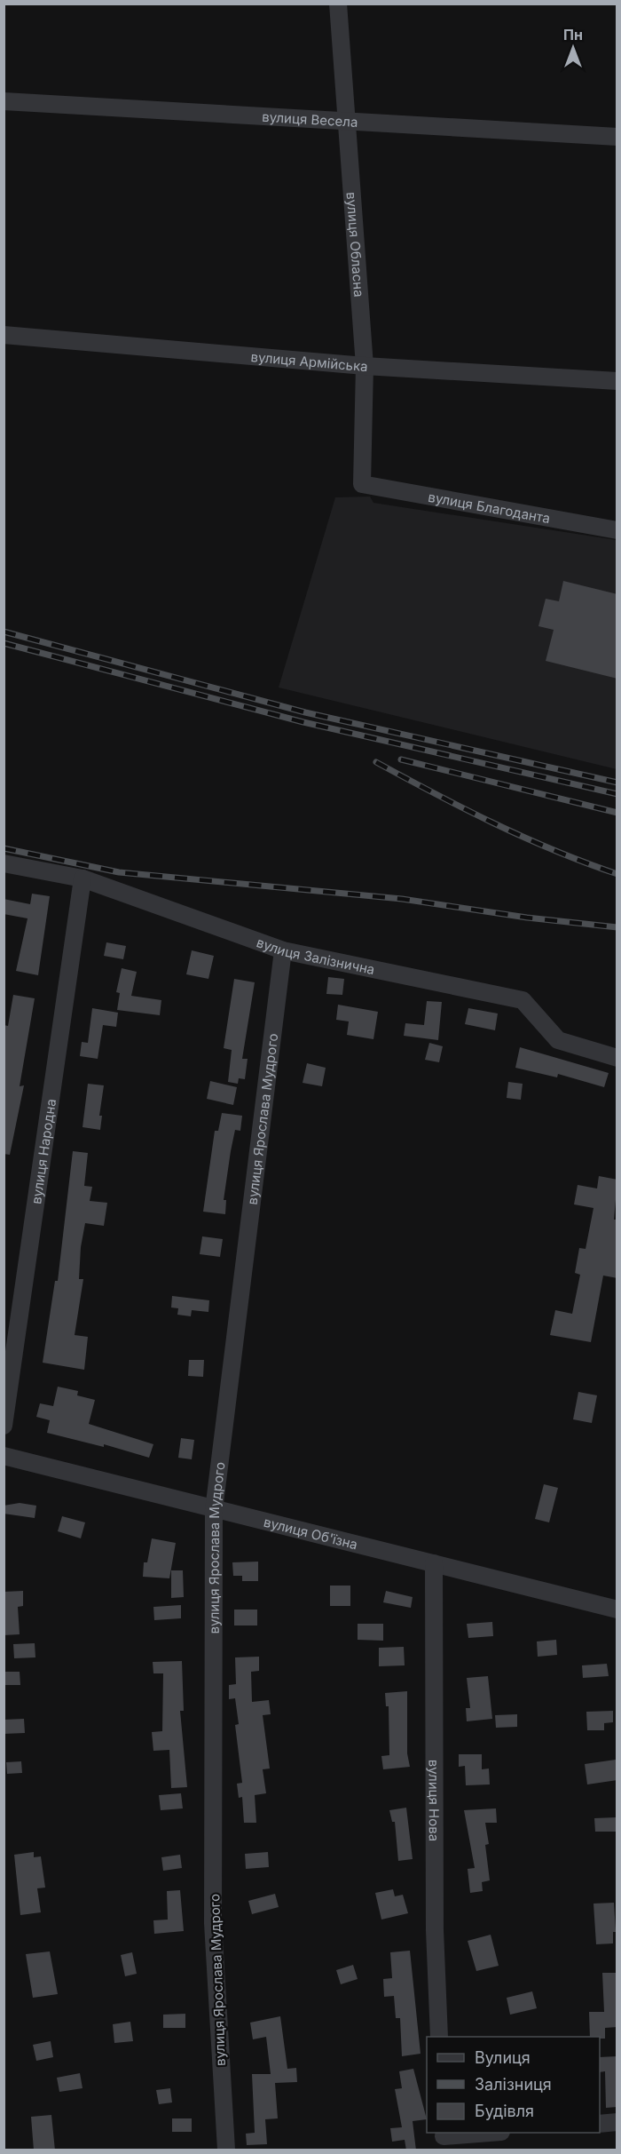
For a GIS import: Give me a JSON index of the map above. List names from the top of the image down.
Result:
{
  "streets": {
    "street": [
      "вулиця Весела",
      "вулиця Обласна",
      "вулиця Армійська",
      "вулиця Благоданта",
      "вулиця Залізнична",
      "вулиця Ярослава Мудрого",
      "вулиця Народна",
      "вулиця Об'їзна",
      "вулиця Нова"
    ]
  },
  "crossings": [
    ["вулиця Весела", "вулиця Обласна"],
    ["вулиця Обласна", "вулиця Армійська"],
    ["вулиця Обласна", "вулиця Благоданта"],
    ["вулиця Залізнична", "вулиця Ярослава Мудрого"],
    ["вулиця Залізнична", "вулиця Народна"],
    ["вулиця Ярослава Мудрого", "вулиця Об'їзна"],
    ["вулиця Об'їзна", "вулиця Нова"]
  ],
  "legend": ["Вулиця", "Залізниця", "Будівля"],
  "north": "top"
}
